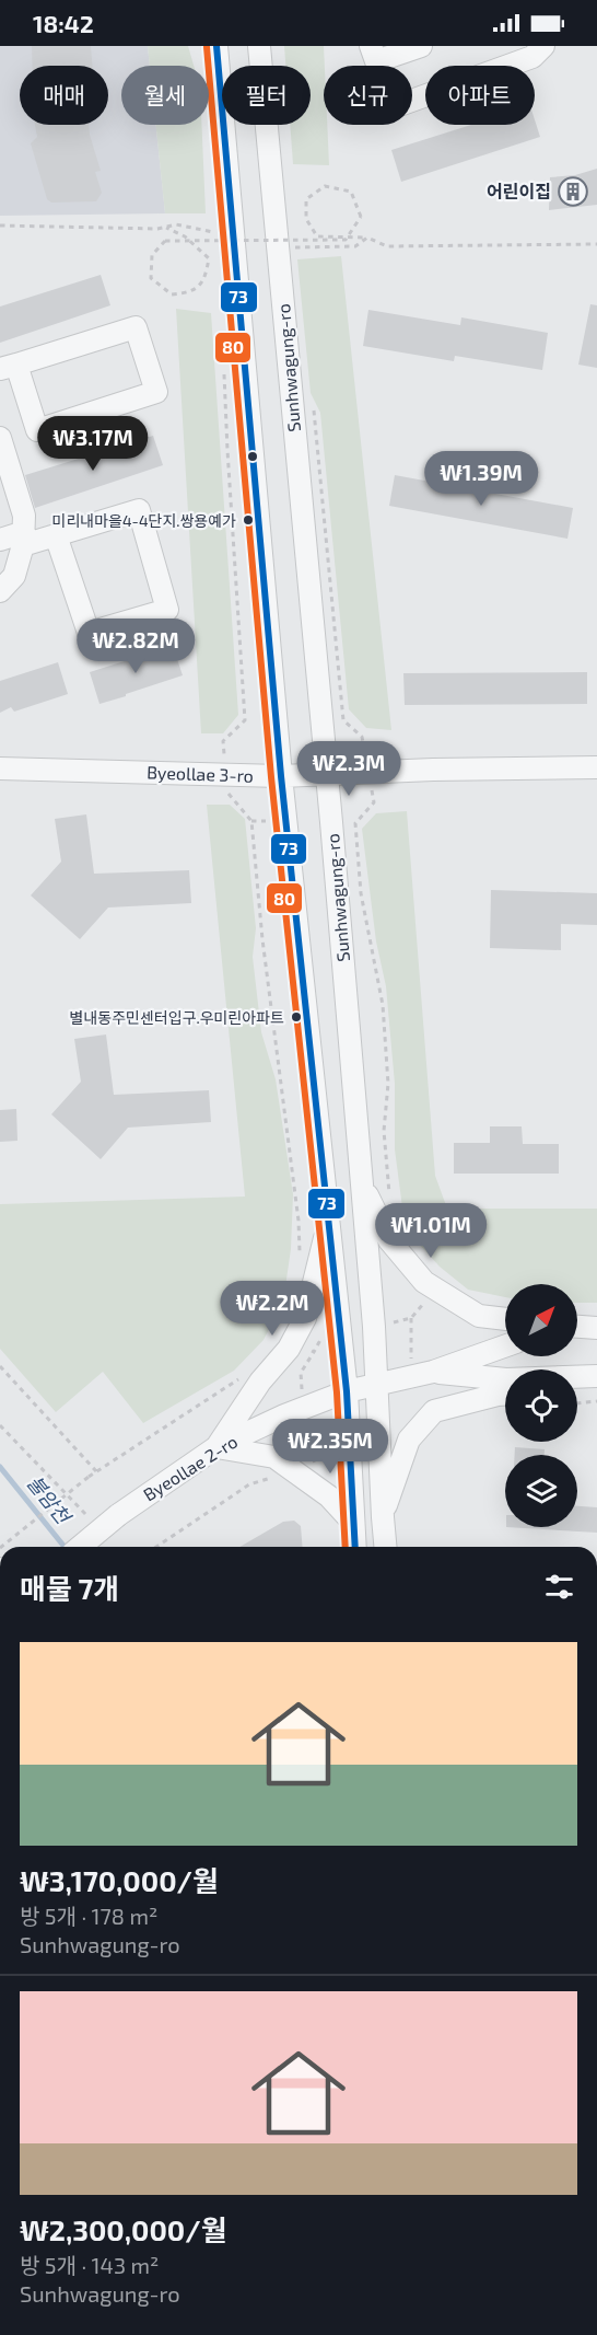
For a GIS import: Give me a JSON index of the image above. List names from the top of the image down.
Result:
{
  "streets": {
    "street": ["Sunhwagung-ro", "Byeollae 3-ro", "Byeollae 2-ro"]
  },
  "crossings": [
    ["Sunhwagung-ro", "Byeollae 3-ro"],
    ["Sunhwagung-ro", "Byeollae 2-ro"]
  ],
  "water": ["불암천"],
  "places": {
    "building": ["어린이집"],
    "other": ["미리내마을4-4단지.쌍용예가", "별내동주민센터입구.우미린아파트"]
  },
  "lines": ["transit line 73", "transit line 80"],
  "north": "top right",
  "page": {
    "status": "18:42",
    "chip": [
      "매매",
      "월세",
      "필터",
      "신규",
      "아파트"
    ],
    "price": [
      "₩3.17M",
      "₩1.39M",
      "₩2.82M",
      "₩2.3M",
      "₩1.01M",
      "₩2.2M",
      "₩2.35M"
    ],
    "heading": "매물 7개",
    "list": [
      {
        "name": "₩3,170,000/월",
        "note": "방 5개 · 178 m² · Sunhwagung-ro"
      },
      {
        "name": "₩2,300,000/월",
        "note": "방 5개 · 143 m² · Sunhwagung-ro"
      }
    ]
  }
}
